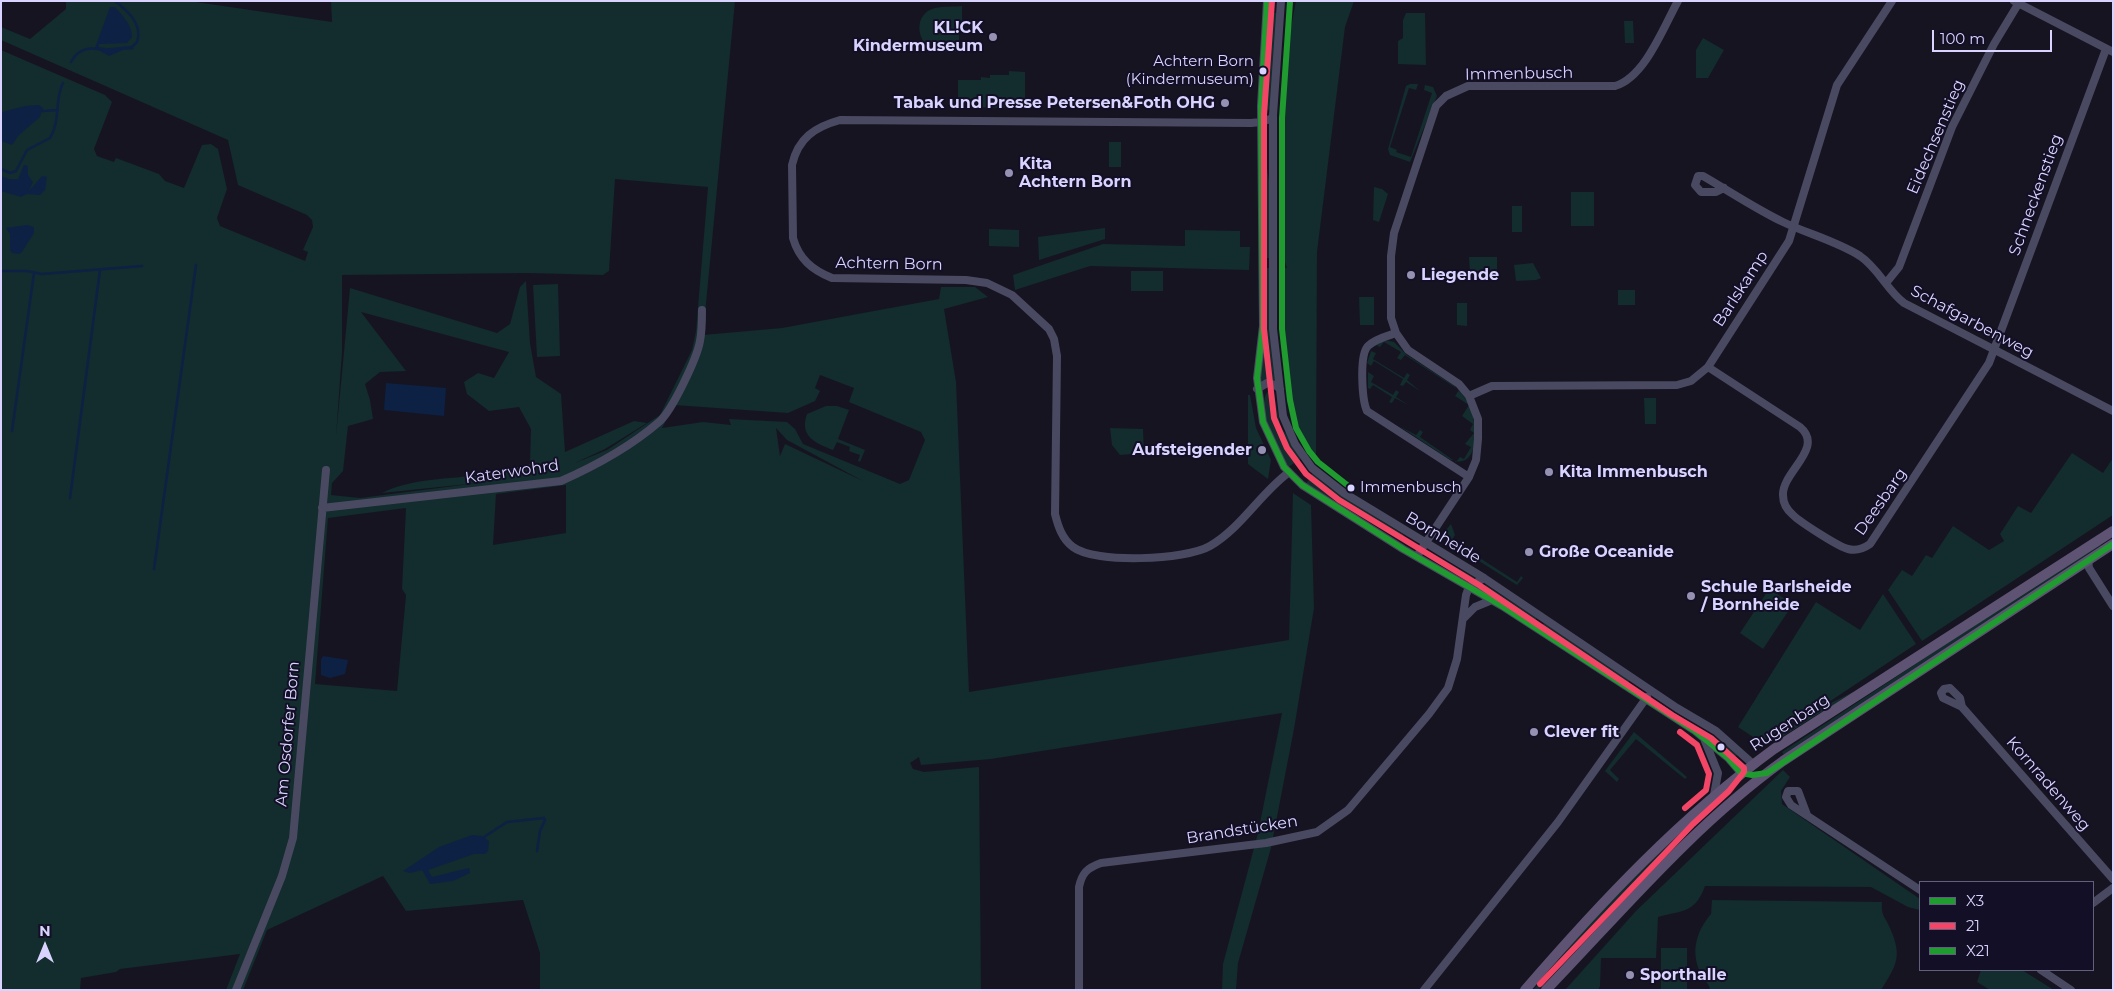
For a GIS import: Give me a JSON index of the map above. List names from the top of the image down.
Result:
{
  "streets": {
    "main road": ["Rugenbarg"],
    "street": [
      "Immenbusch",
      "Eidechsenstieg",
      "Schneckenstieg",
      "Achtern Born",
      "Barlskamp",
      "Schafgarbenweg",
      "Katerwohrd",
      "Deesbarg",
      "Bornheide",
      "Am Osdorfer Born",
      "Kornradenweg",
      "Brandstücken"
    ]
  },
  "crossings": [
    ["Immenbusch", "Barlskamp"],
    ["Immenbusch", "Bornheide"],
    ["Eidechsenstieg", "Schafgarbenweg"],
    ["Schneckenstieg", "Schafgarbenweg"],
    ["Schneckenstieg", "Deesbarg"],
    ["Achtern Born", "Bornheide"],
    ["Barlskamp", "Schafgarbenweg"],
    ["Barlskamp", "Deesbarg"],
    ["Schafgarbenweg", "Deesbarg"],
    ["Katerwohrd", "Am Osdorfer Born"],
    ["Bornheide", "Rugenbarg"],
    ["Bornheide", "Brandstücken"]
  ],
  "places": [
    "KL!CK Kindermuseum",
    "Achtern Born (Kindermuseum)",
    "Tabak und Presse Petersen&Foth OHG",
    "Kita Achtern Born",
    "Liegende",
    "Aufsteigender",
    "Kita Immenbusch",
    "Immenbusch",
    "Große Oceanide",
    "Schule Barlsheide / Bornheide",
    "Clever fit",
    "Sporthalle"
  ],
  "lines": ["transit line X3", "transit line 21", "transit line X21"],
  "legend": ["X3", "21", "X21"],
  "scale_bar": "100 m",
  "north": "top"
}
